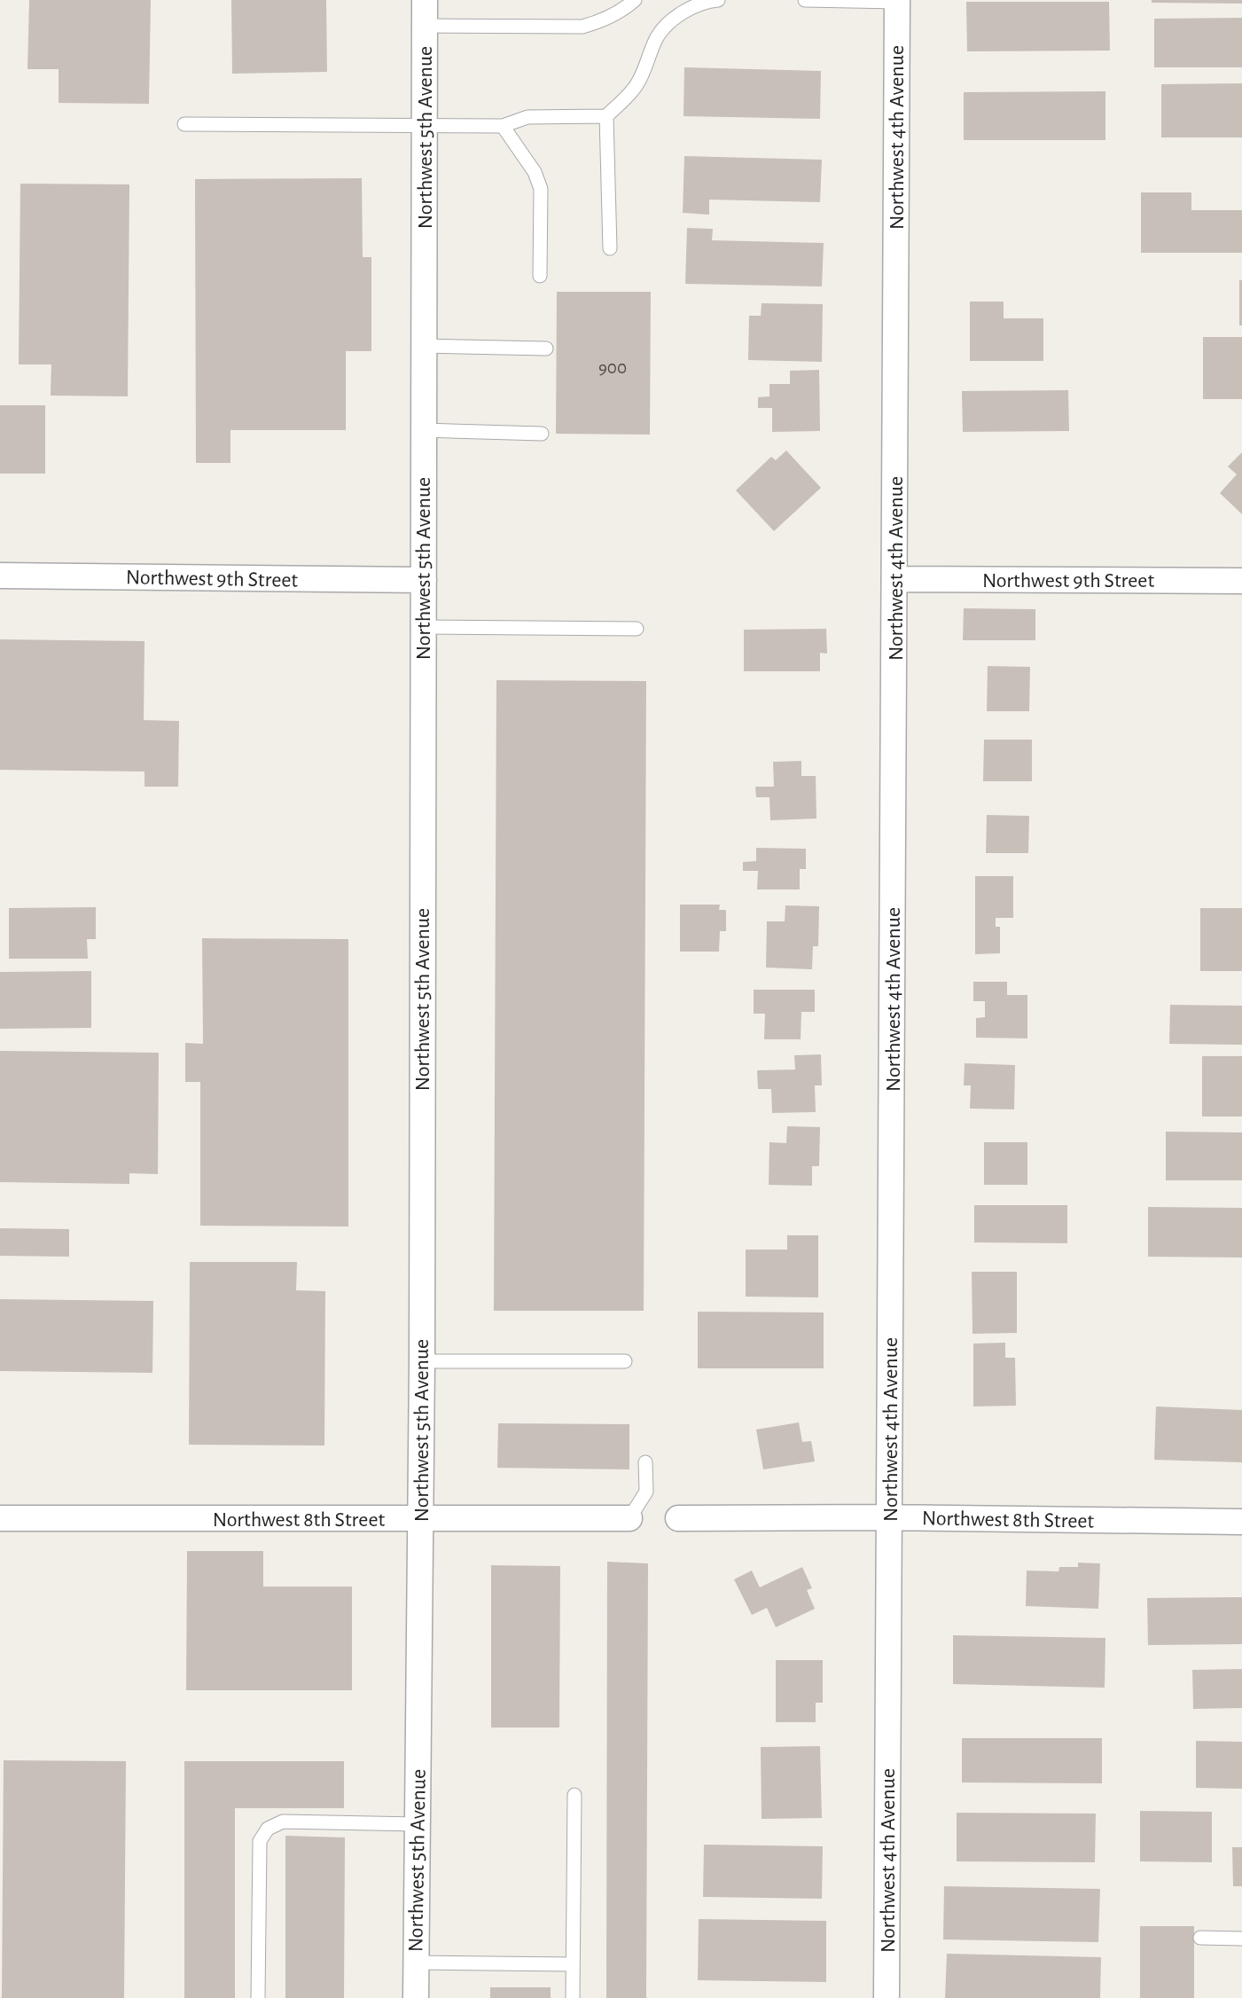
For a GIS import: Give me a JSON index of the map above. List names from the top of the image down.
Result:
{
  "streets": {
    "street": [
      "Northwest 5th Avenue",
      "Northwest 4th Avenue",
      "Northwest 9th Street",
      "Northwest 8th Street"
    ]
  },
  "crossings": [
    ["Northwest 5th Avenue", "Northwest 9th Street"],
    ["Northwest 5th Avenue", "Northwest 8th Street"],
    ["Northwest 4th Avenue", "Northwest 9th Street"],
    ["Northwest 4th Avenue", "Northwest 8th Street"]
  ],
  "house_numbers": ["900"]
}
